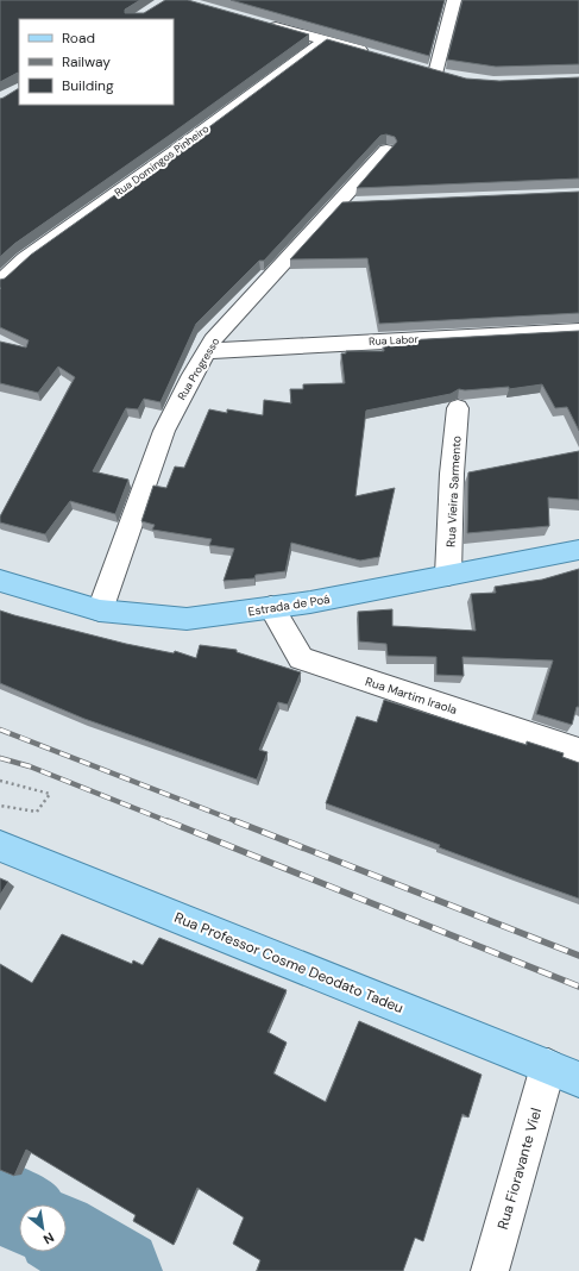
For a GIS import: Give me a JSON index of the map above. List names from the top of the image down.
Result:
{
  "streets": {
    "main road": ["Estrada de Poá", "Rua Professor Cosme Deodato Tadeu"],
    "street": [
      "Rua Domingos Pinheiro",
      "Rua Labor",
      "Rua Progresso",
      "Rua Vieira Sarmento",
      "Rua Martim Iraola",
      "Rua Fioravante Viel"
    ]
  },
  "crossings": [
    ["Rua Labor", "Rua Progresso"],
    ["Rua Progresso", "Estrada de Poá"],
    ["Rua Vieira Sarmento", "Estrada de Poá"],
    ["Estrada de Poá", "Rua Martim Iraola"],
    ["Rua Professor Cosme Deodato Tadeu", "Rua Fioravante Viel"]
  ],
  "legend": ["Road", "Railway", "Building"],
  "north": "bottom right"
}
